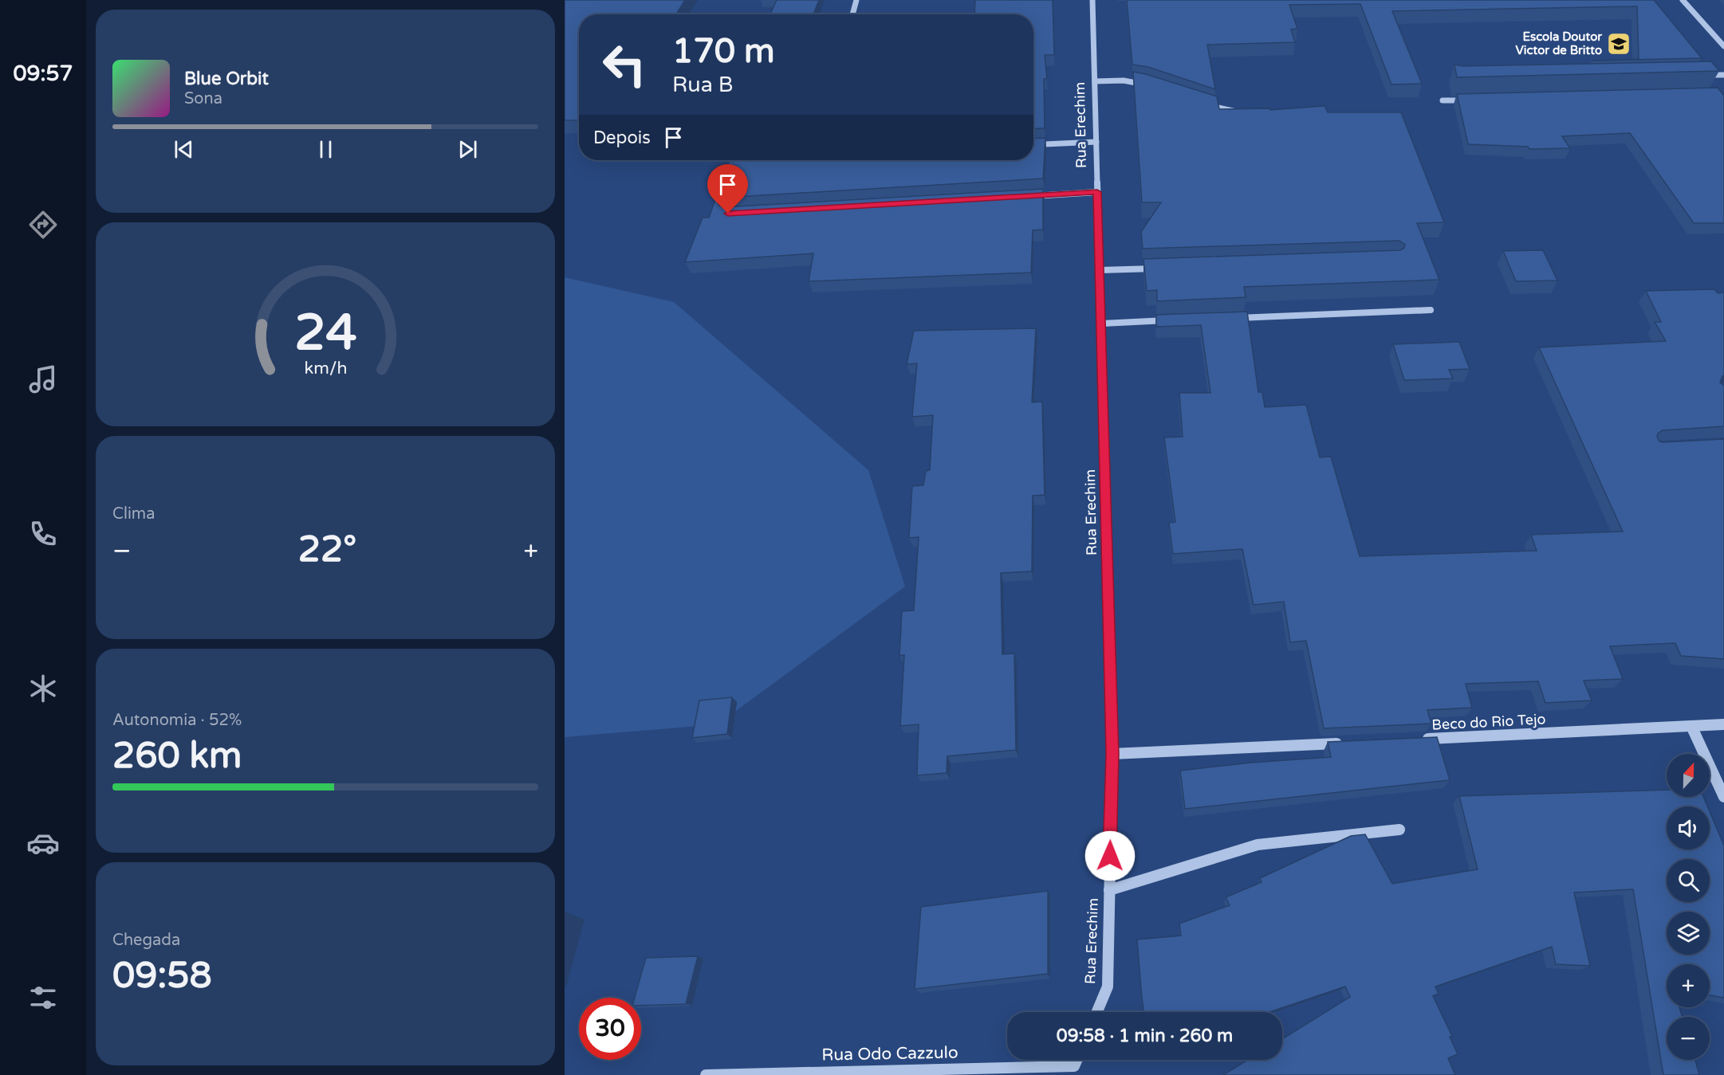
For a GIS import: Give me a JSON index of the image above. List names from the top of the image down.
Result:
{
  "streets": {
    "street": ["Rua Erechim", "Beco do Rio Tejo", "Rua Odo Cazzulo"]
  },
  "places": {
    "school or university": ["Escola Doutor Victor de Britto"]
  },
  "north": "top",
  "page": {
    "tabs": "09:57",
    "turn": ["170 m", "Rua B"],
    "song": ["Blue Orbit", "Sona"],
    "then": "Depois",
    "tile": [
      "Clima",
      ["Autonomia · 52%", "260 km"],
      ["Chegada", "09:58"]
    ],
    "heat": ["−", "22°", "+"],
    "map_buttons": ["+", "−"],
    "limit": "30",
    "trip": "09:58 · 1 min · 260 m",
    "gauge": ["24", "km/h"]
  }
}
